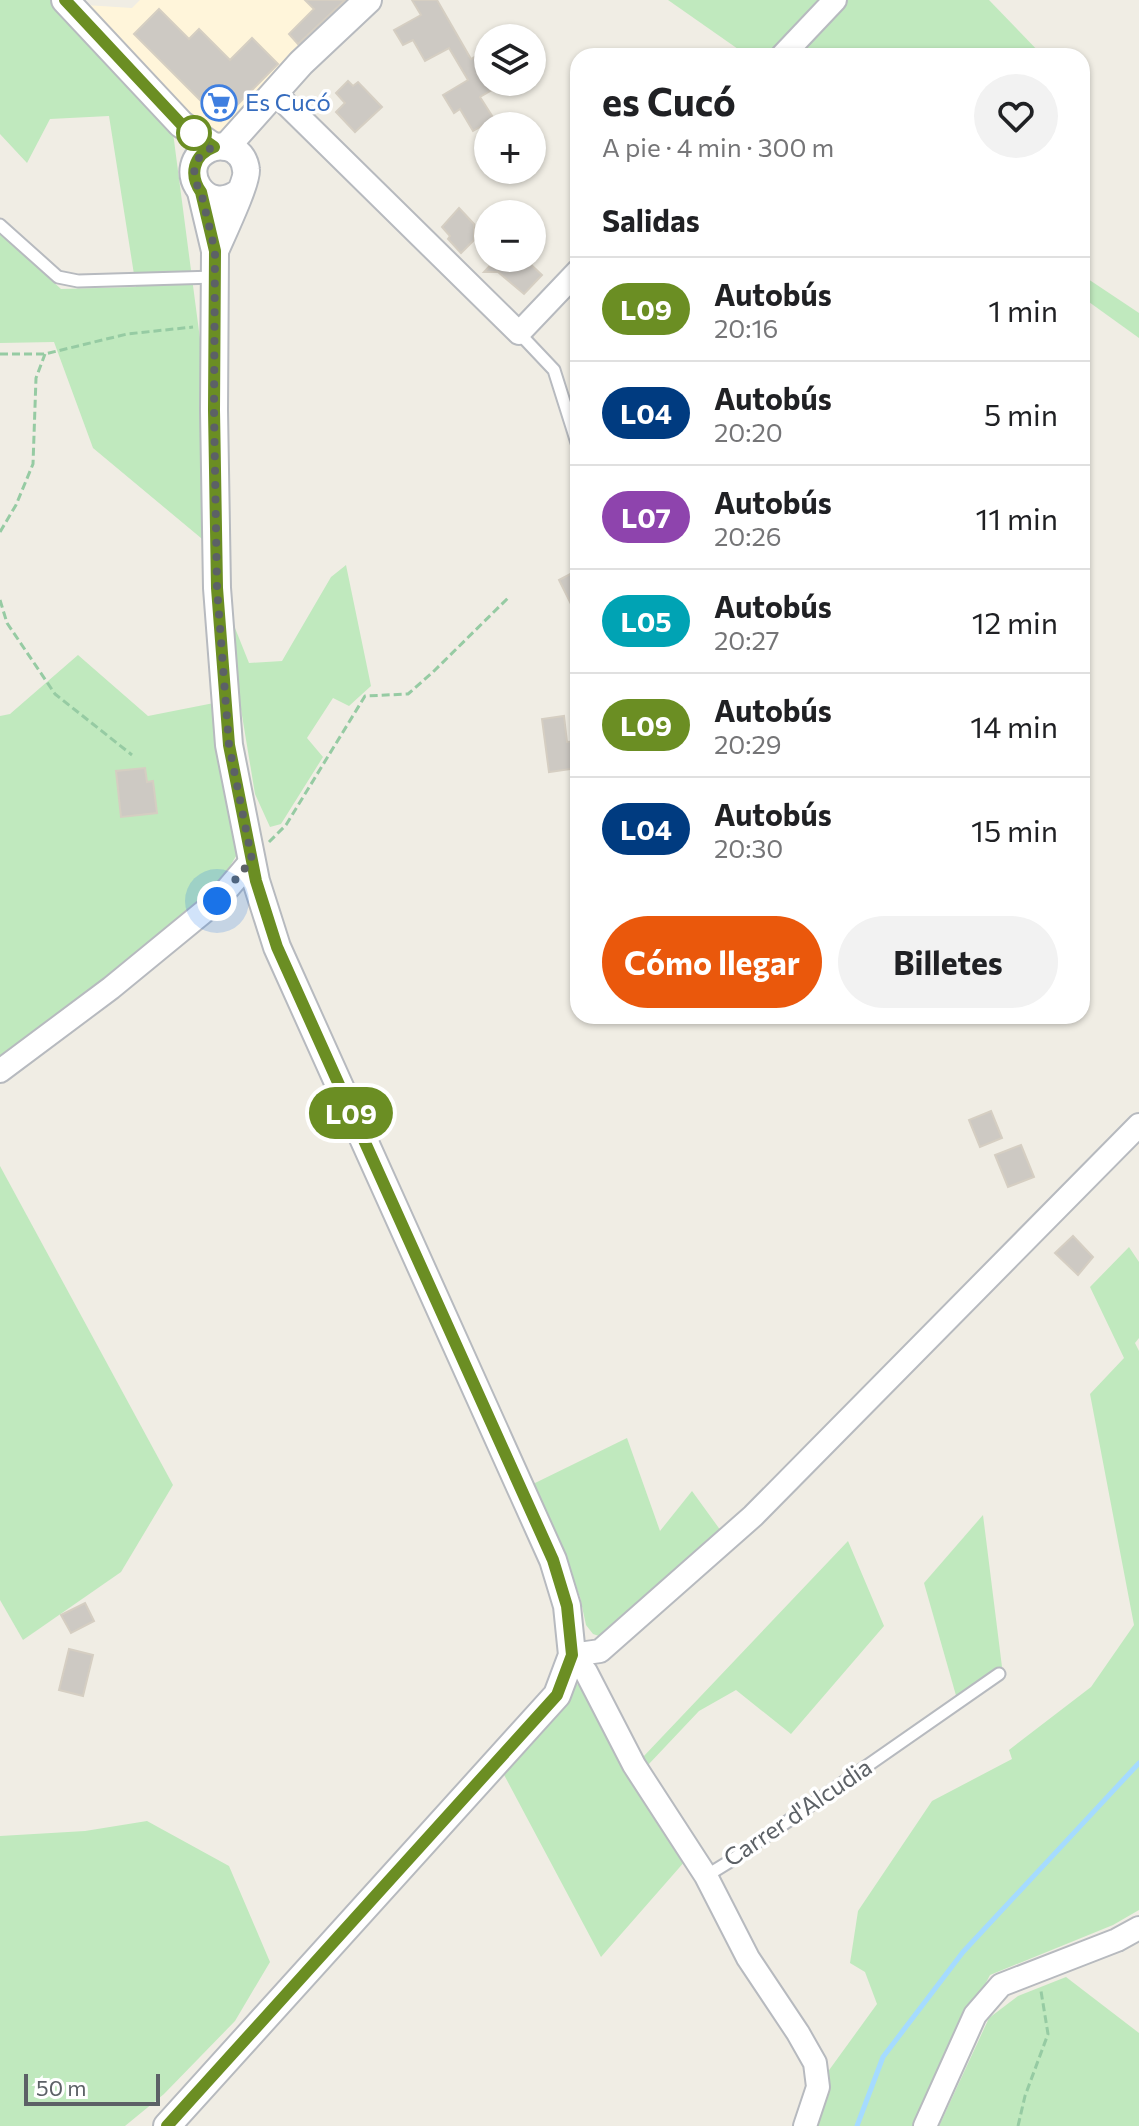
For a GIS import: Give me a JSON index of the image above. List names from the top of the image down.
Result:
{
  "streets": {
    "street": ["Carrer d'Alcudia"]
  },
  "places": {
    "supermarket": ["Es Cucó"]
  },
  "lines": ["bus line L09"],
  "scale_bar": "50 m",
  "page": {
    "on_map": "L09",
    "map_buttons": ["+", "−"],
    "heading": [
      ["es Cucó", "A pie · 4 min · 300 m"],
      "Salidas"
    ],
    "list": [
      {
        "mark": "L09",
        "name": "Autobús",
        "note": "20:16",
        "value": "1 min"
      },
      {
        "mark": "L04",
        "name": "Autobús",
        "note": "20:20",
        "value": "5 min"
      },
      {
        "mark": "L07",
        "name": "Autobús",
        "note": "20:26",
        "value": "11 min"
      },
      {
        "mark": "L05",
        "name": "Autobús",
        "note": "20:27",
        "value": "12 min"
      },
      {
        "mark": "L09",
        "name": "Autobús",
        "note": "20:29",
        "value": "14 min"
      },
      {
        "mark": "L04",
        "name": "Autobús",
        "note": "20:30",
        "value": "15 min"
      }
    ],
    "buttons": ["Cómo llegar", "Billetes"],
    "scale": "50 m"
  }
}
